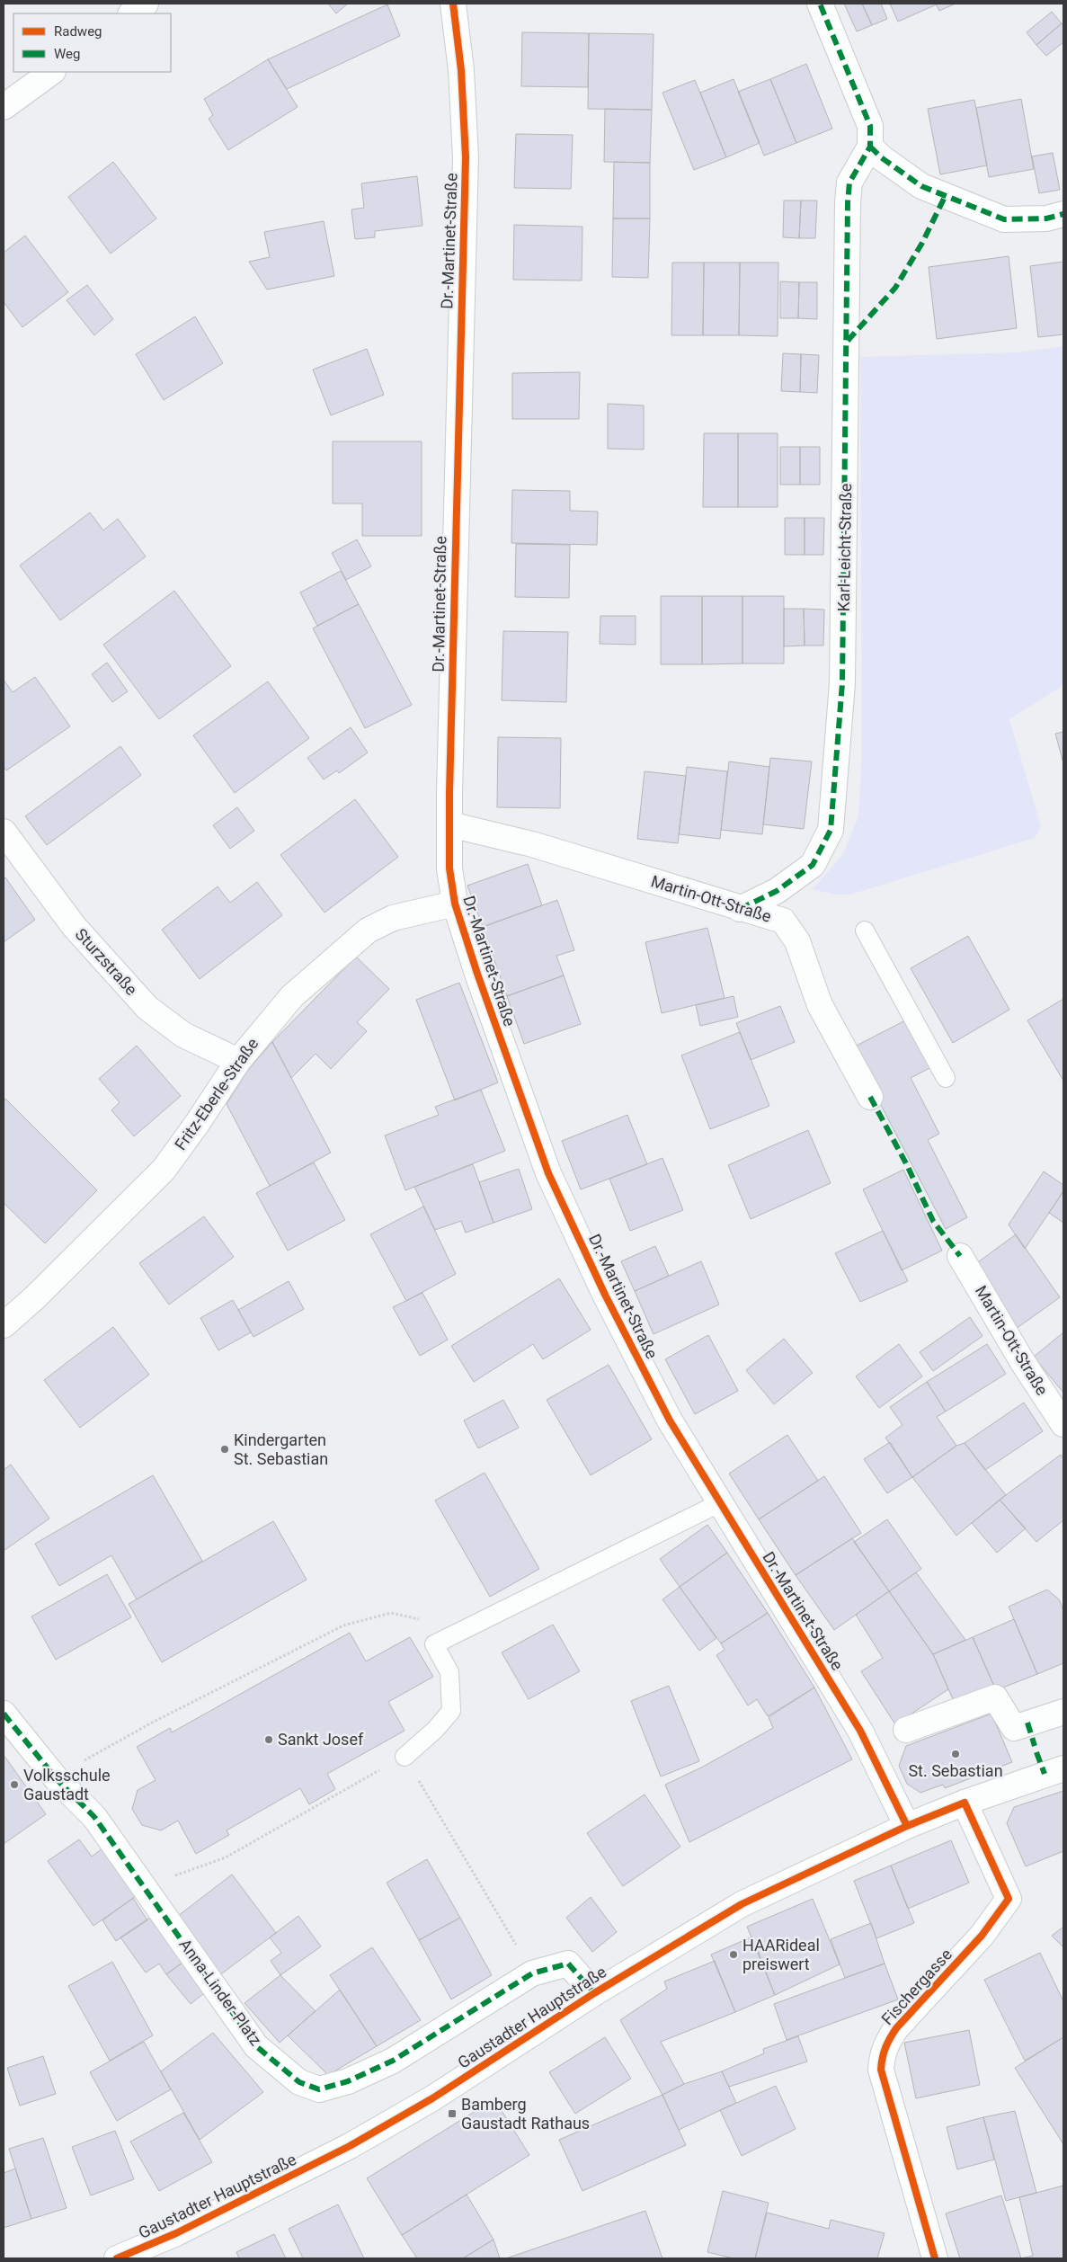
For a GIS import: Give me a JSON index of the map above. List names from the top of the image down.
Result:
{
  "streets": {
    "street": [
      "Dr.-Martinet-Straße",
      "Karl-Leicht-Straße",
      "Martin-Ott-Straße",
      "Sturzstraße",
      "Fritz-Eberle-Straße",
      "Fischergasse",
      "Anna-Linder-Platz",
      "Gaustadter Hauptstraße"
    ]
  },
  "crossings": [
    ["Dr.-Martinet-Straße", "Martin-Ott-Straße"],
    ["Dr.-Martinet-Straße", "Fritz-Eberle-Straße"],
    ["Dr.-Martinet-Straße", "Gaustadter Hauptstraße"],
    ["Karl-Leicht-Straße", "Martin-Ott-Straße"],
    ["Sturzstraße", "Fritz-Eberle-Straße"],
    ["Fischergasse", "Gaustadter Hauptstraße"],
    ["Anna-Linder-Platz", "Gaustadter Hauptstraße"]
  ],
  "places": {
    "other": [
      "Kindergarten St. Sebastian",
      "Sankt Josef",
      "St. Sebastian",
      "Volksschule Gaustadt",
      "HAARideal preiswert"
    ],
    "transit": ["Bamberg Gaustadt Rathaus"]
  },
  "legend": ["Radweg", "Weg"]
}
